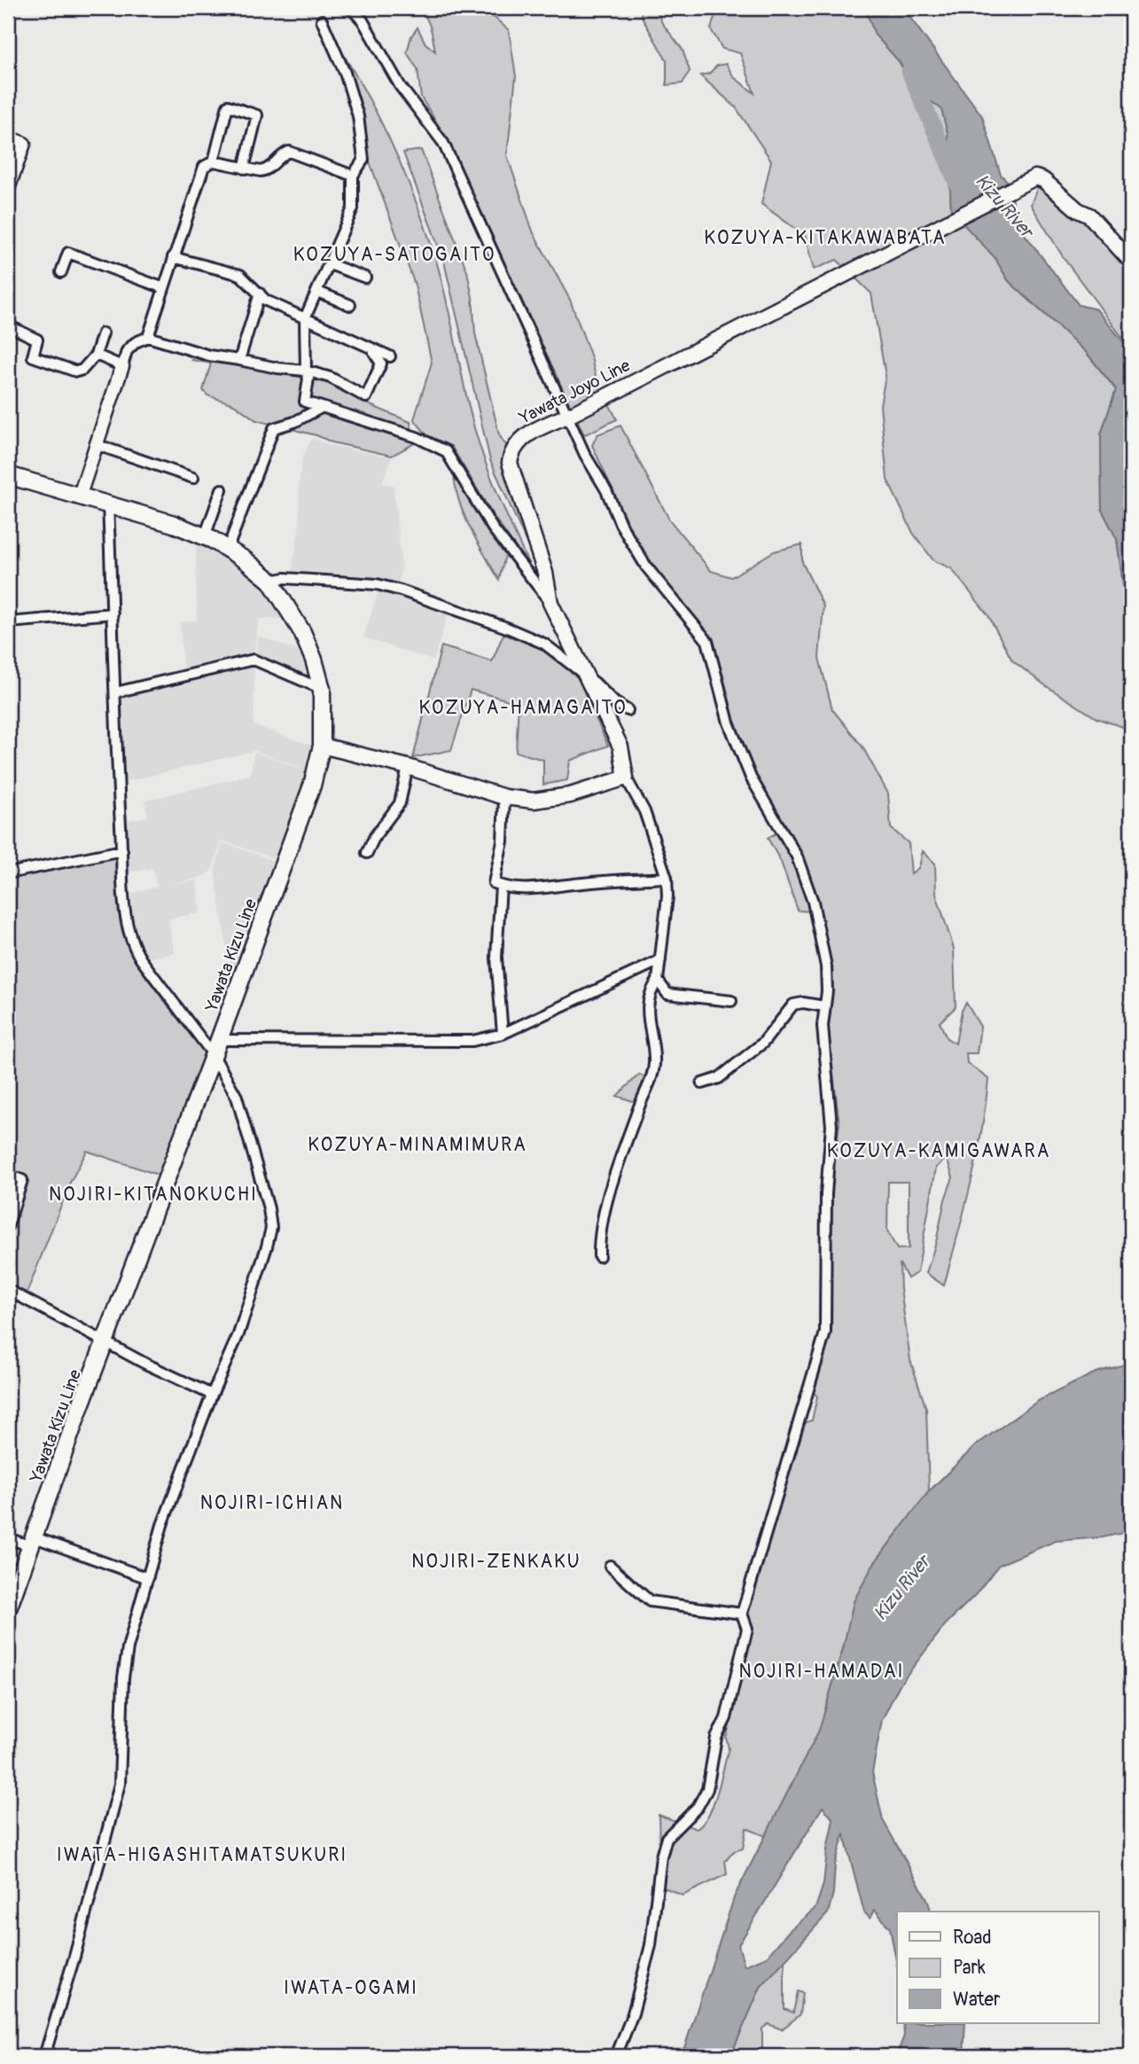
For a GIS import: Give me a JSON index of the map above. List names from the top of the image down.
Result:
{
  "streets": {
    "main road": ["Yawata Joyo Line", "Yawata Kizu Line"]
  },
  "districts": [
    "KOZUYA-KITAKAWABATA",
    "KOZUYA-SATOGAITO",
    "KOZUYA-HAMAGAITO",
    "KOZUYA-MINAMIMURA",
    "KOZUYA-KAMIGAWARA",
    "NOJIRI-KITANOKUCHI",
    "NOJIRI-ICHIAN",
    "NOJIRI-ZENKAKU",
    "NOJIRI-HAMADAI",
    "IWATA-HIGASHITAMATSUKURI",
    "IWATA-OGAMI"
  ],
  "water": ["Kizu River"],
  "legend": ["Road", "Park", "Water"]
}
